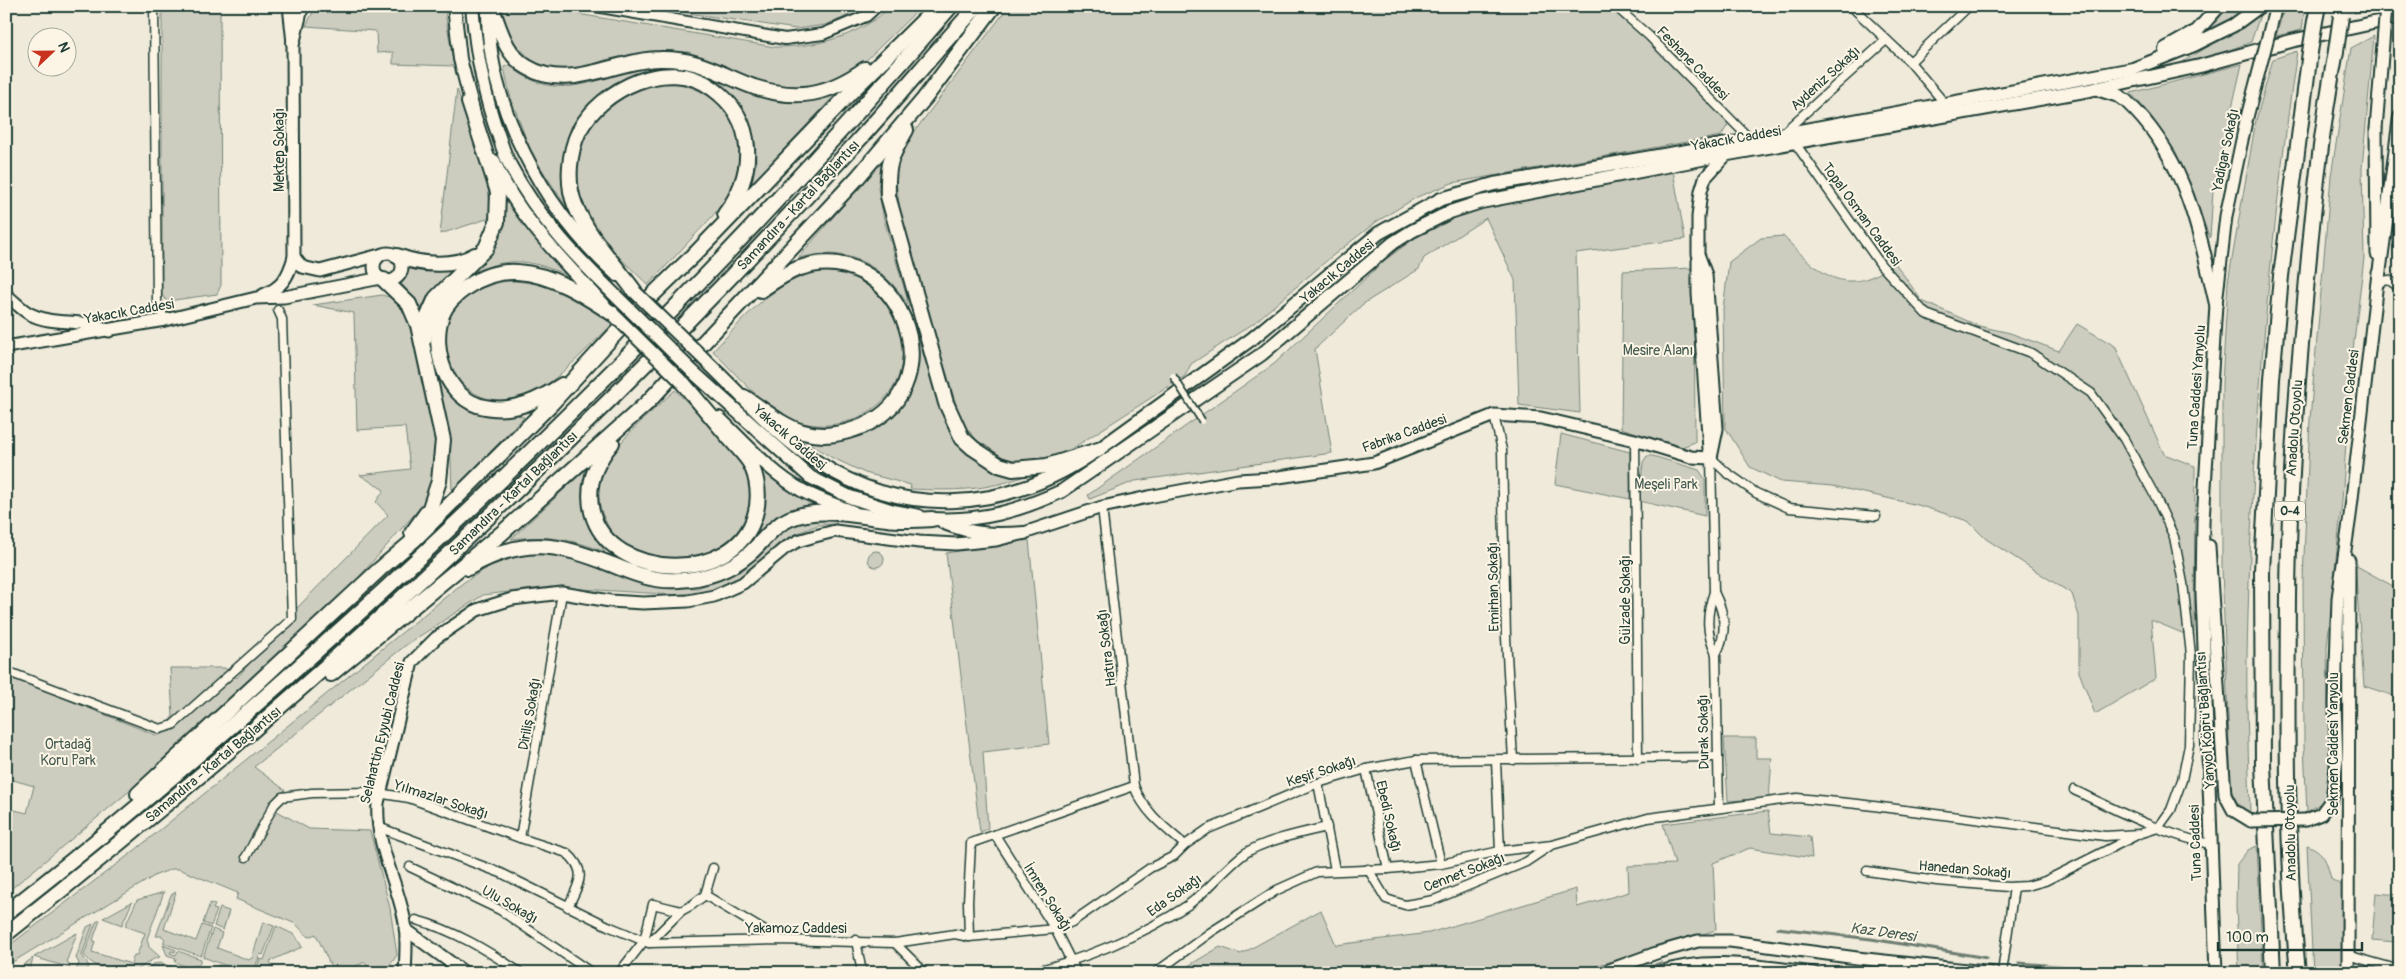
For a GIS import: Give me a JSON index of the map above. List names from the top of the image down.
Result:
{
  "streets": {
    "highway": ["Samandıra - Kartal Bağlantısı", "Anadolu Otoyolu", "O-4"],
    "main road": [
      "Yakacık Caddesi",
      "Mektep Sokağı",
      "Yadigar Sokağı",
      "Tuna Caddesi Yanyolu",
      "Sekmen Caddesi",
      "Fabrika Caddesi",
      "Yanyol Köprü Bağlantısı",
      "Durak Sokağı",
      "Selahattin Eyyubi Caddesi",
      "Sekmen Caddesi Yanyolu",
      "Tuna Caddesi"
    ],
    "street": [
      "Feshane Caddesi",
      "Aydeniz Sokağı",
      "Topal Osman Caddesi",
      "Emirhan Sokağı",
      "Gülzade Sokağı",
      "Hatıra Sokağı",
      "Diriliş Sokağı",
      "Keşif Sokağı",
      "Yılmazlar Sokağı",
      "Ebedi Sokağı",
      "Hanedan Sokağı",
      "Cennet Sokağı",
      "Eda Sokağı",
      "İmren Sokağı",
      "Ulu Sokağı",
      "Yakamoz Caddesi"
    ]
  },
  "crossings": [
    ["Feshane Caddesi", "Yakacık Caddesi"],
    ["Aydeniz Sokağı", "Yakacık Caddesi"],
    ["Yakacık Caddesi", "Mektep Sokağı"],
    ["Yakacık Caddesi", "Topal Osman Caddesi"],
    ["Yakacık Caddesi", "Durak Sokağı"],
    ["Yadigar Sokağı", "Tuna Caddesi Yanyolu"],
    ["Tuna Caddesi Yanyolu", "Yanyol Köprü Bağlantısı"],
    ["Tuna Caddesi Yanyolu", "Tuna Caddesi"],
    ["Sekmen Caddesi", "Yanyol Köprü Bağlantısı"],
    ["Sekmen Caddesi", "Sekmen Caddesi Yanyolu"],
    ["Fabrika Caddesi", "Emirhan Sokağı"],
    ["Fabrika Caddesi", "Gülzade Sokağı"],
    ["Fabrika Caddesi", "Hatıra Sokağı"],
    ["Fabrika Caddesi", "Durak Sokağı"],
    ["Fabrika Caddesi", "Selahattin Eyyubi Caddesi"],
    ["Emirhan Sokağı", "Keşif Sokağı"],
    ["Gülzade Sokağı", "Keşif Sokağı"],
    ["Hatıra Sokağı", "Selahattin Eyyubi Caddesi"],
    ["Diriliş Sokağı", "Selahattin Eyyubi Caddesi"],
    ["Diriliş Sokağı", "Yılmazlar Sokağı"],
    ["Yanyol Köprü Bağlantısı", "Sekmen Caddesi Yanyolu"],
    ["Yanyol Köprü Bağlantısı", "Tuna Caddesi"],
    ["Durak Sokağı", "Keşif Sokağı"],
    ["Selahattin Eyyubi Caddesi", "Yılmazlar Sokağı"],
    ["Selahattin Eyyubi Caddesi", "Yakamoz Caddesi"],
    ["Keşif Sokağı", "Ebedi Sokağı"],
    ["Keşif Sokağı", "İmren Sokağı"],
    ["Keşif Sokağı", "Yakamoz Caddesi"],
    ["Yılmazlar Sokağı", "Yakamoz Caddesi"],
    ["Eda Sokağı", "İmren Sokağı"]
  ],
  "water": ["Kaz Deresi"],
  "parks": ["Mesire Alanı", "Meşeli Park", "Ortadağ Koru Park"],
  "scale_bar": "100 m",
  "north": "right"
}
